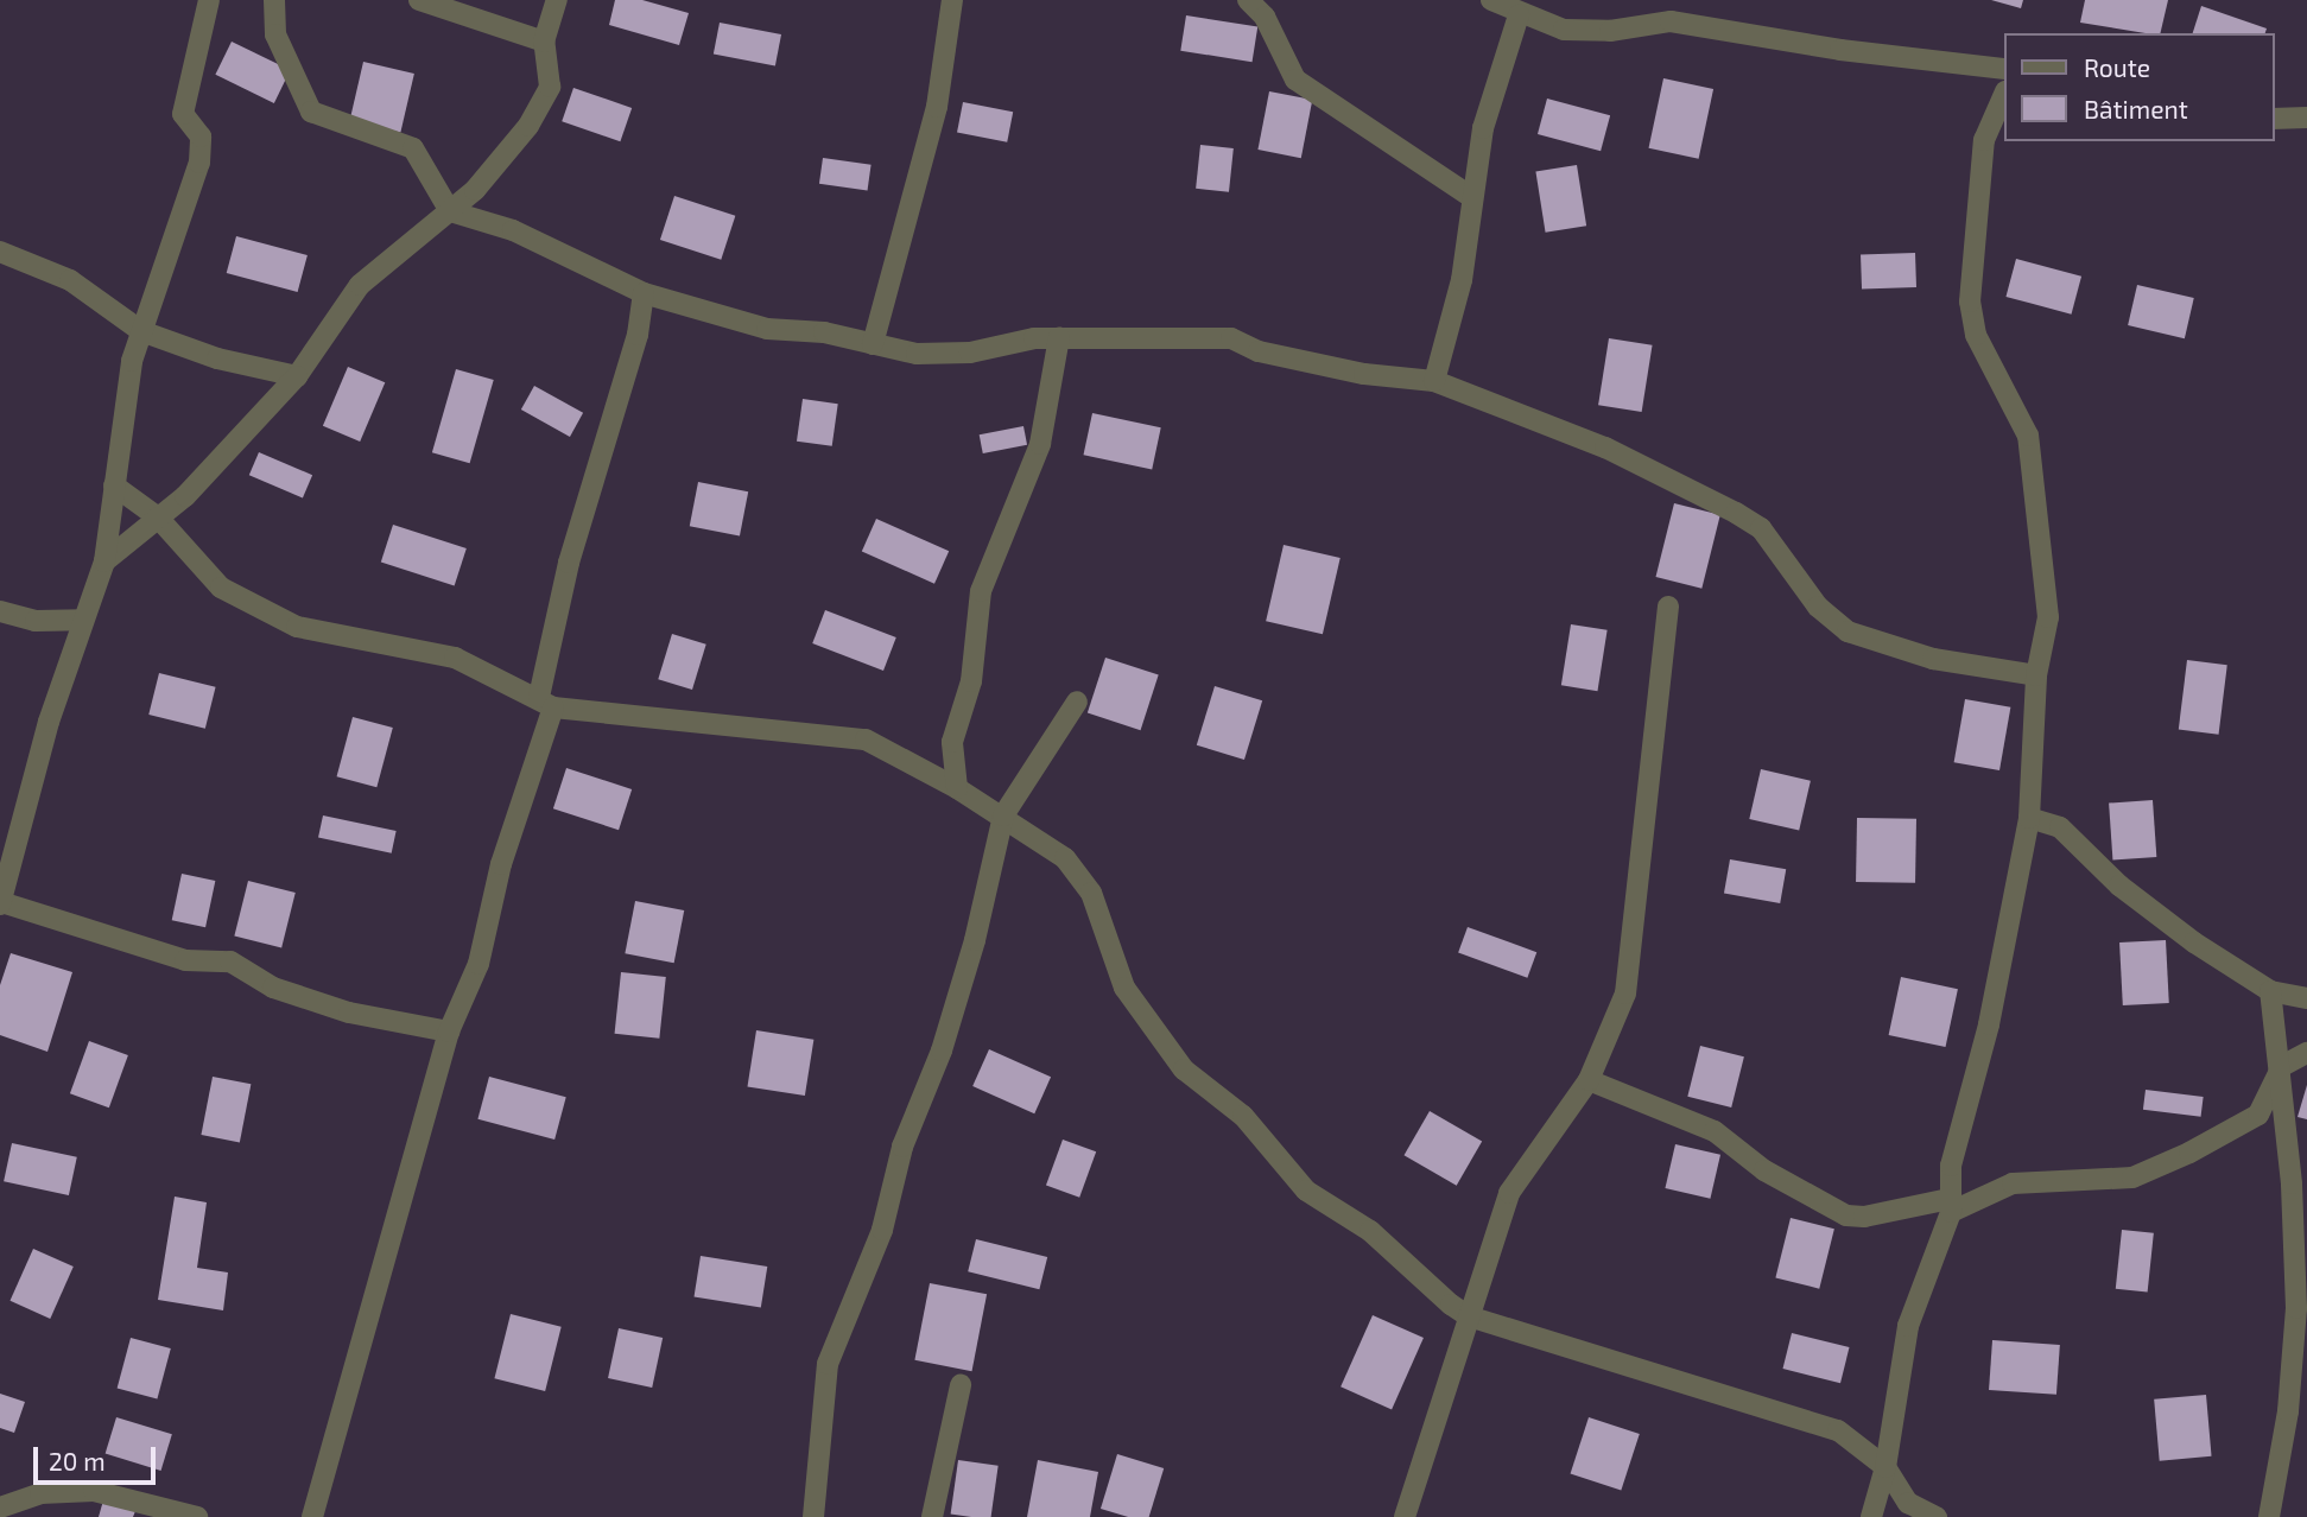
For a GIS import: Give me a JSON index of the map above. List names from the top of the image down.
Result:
{
  "legend": ["Route", "Bâtiment"],
  "scale_bar": "20 m"
}
